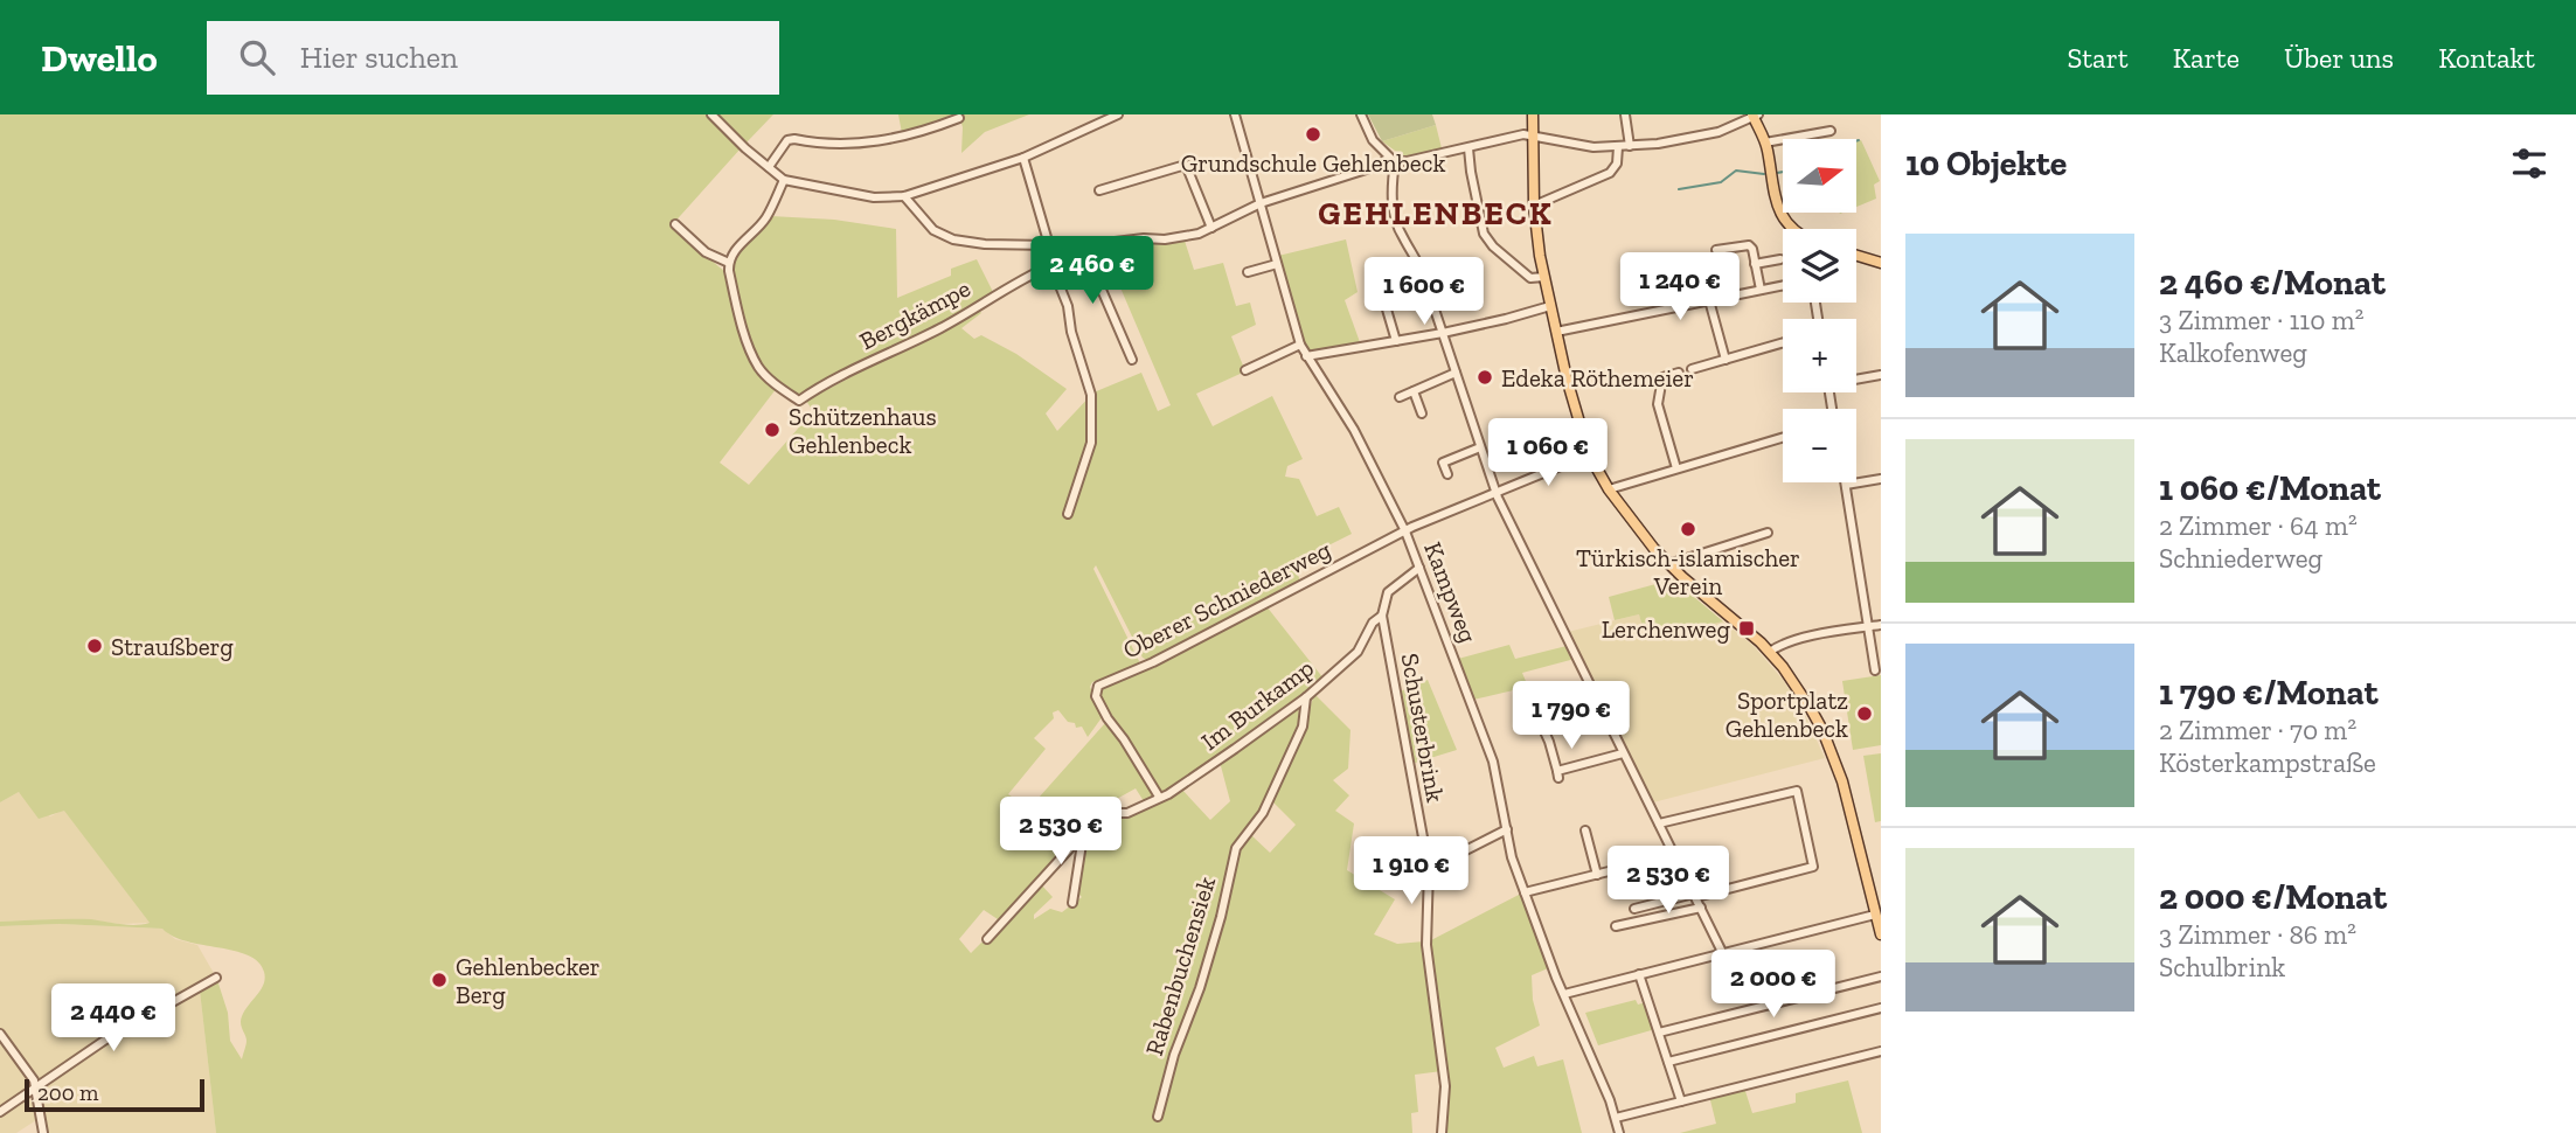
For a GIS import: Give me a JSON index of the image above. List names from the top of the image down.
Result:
{
  "streets": {
    "street": [
      "Bergkämpe",
      "Kampweg",
      "Oberer Schniederweg",
      "Im Burkamp",
      "Schusterbrink",
      "Rabenbuchensiek"
    ]
  },
  "crossings": [
    ["Kampweg", "Oberer Schniederweg"],
    ["Kampweg", "Im Burkamp"],
    ["Oberer Schniederweg", "Im Burkamp"],
    ["Im Burkamp", "Schusterbrink"],
    ["Im Burkamp", "Rabenbuchensiek"]
  ],
  "districts": ["GEHLENBECK"],
  "places": {
    "other": [
      "Grundschule Gehlenbeck",
      "Edeka Röthemeier",
      "Schützenhaus Gehlenbeck",
      "Türkisch-islamischer Verein",
      "Straußberg",
      "Sportplatz Gehlenbeck",
      "Gehlenbecker Berg"
    ],
    "transit": ["Lerchenweg"]
  },
  "scale_bar": "200 m",
  "north": "right",
  "page": {
    "header": "Dwello",
    "search": "Hier suchen",
    "nav": [
      "Start",
      "Karte",
      "Über uns",
      "Kontakt"
    ],
    "heading": "10 Objekte",
    "map_buttons": ["+", "−"],
    "list": [
      {
        "name": "2 460 €/Monat",
        "note": "3 Zimmer · 110 m² · Kalkofenweg"
      },
      {
        "name": "1 060 €/Monat",
        "note": "2 Zimmer · 64 m² · Schniederweg"
      },
      {
        "name": "1 790 €/Monat",
        "note": "2 Zimmer · 70 m² · Kösterkampstraße"
      },
      {
        "name": "2 000 €/Monat",
        "note": "3 Zimmer · 86 m² · Schulbrink"
      }
    ],
    "price": [
      "2 460 €",
      "1 240 €",
      "1 600 €",
      "1 060 €",
      "1 790 €",
      "2 530 €",
      "1 910 €",
      "2 530 €",
      "2 000 €",
      "2 440 €"
    ],
    "scale": "200 m"
  }
}
